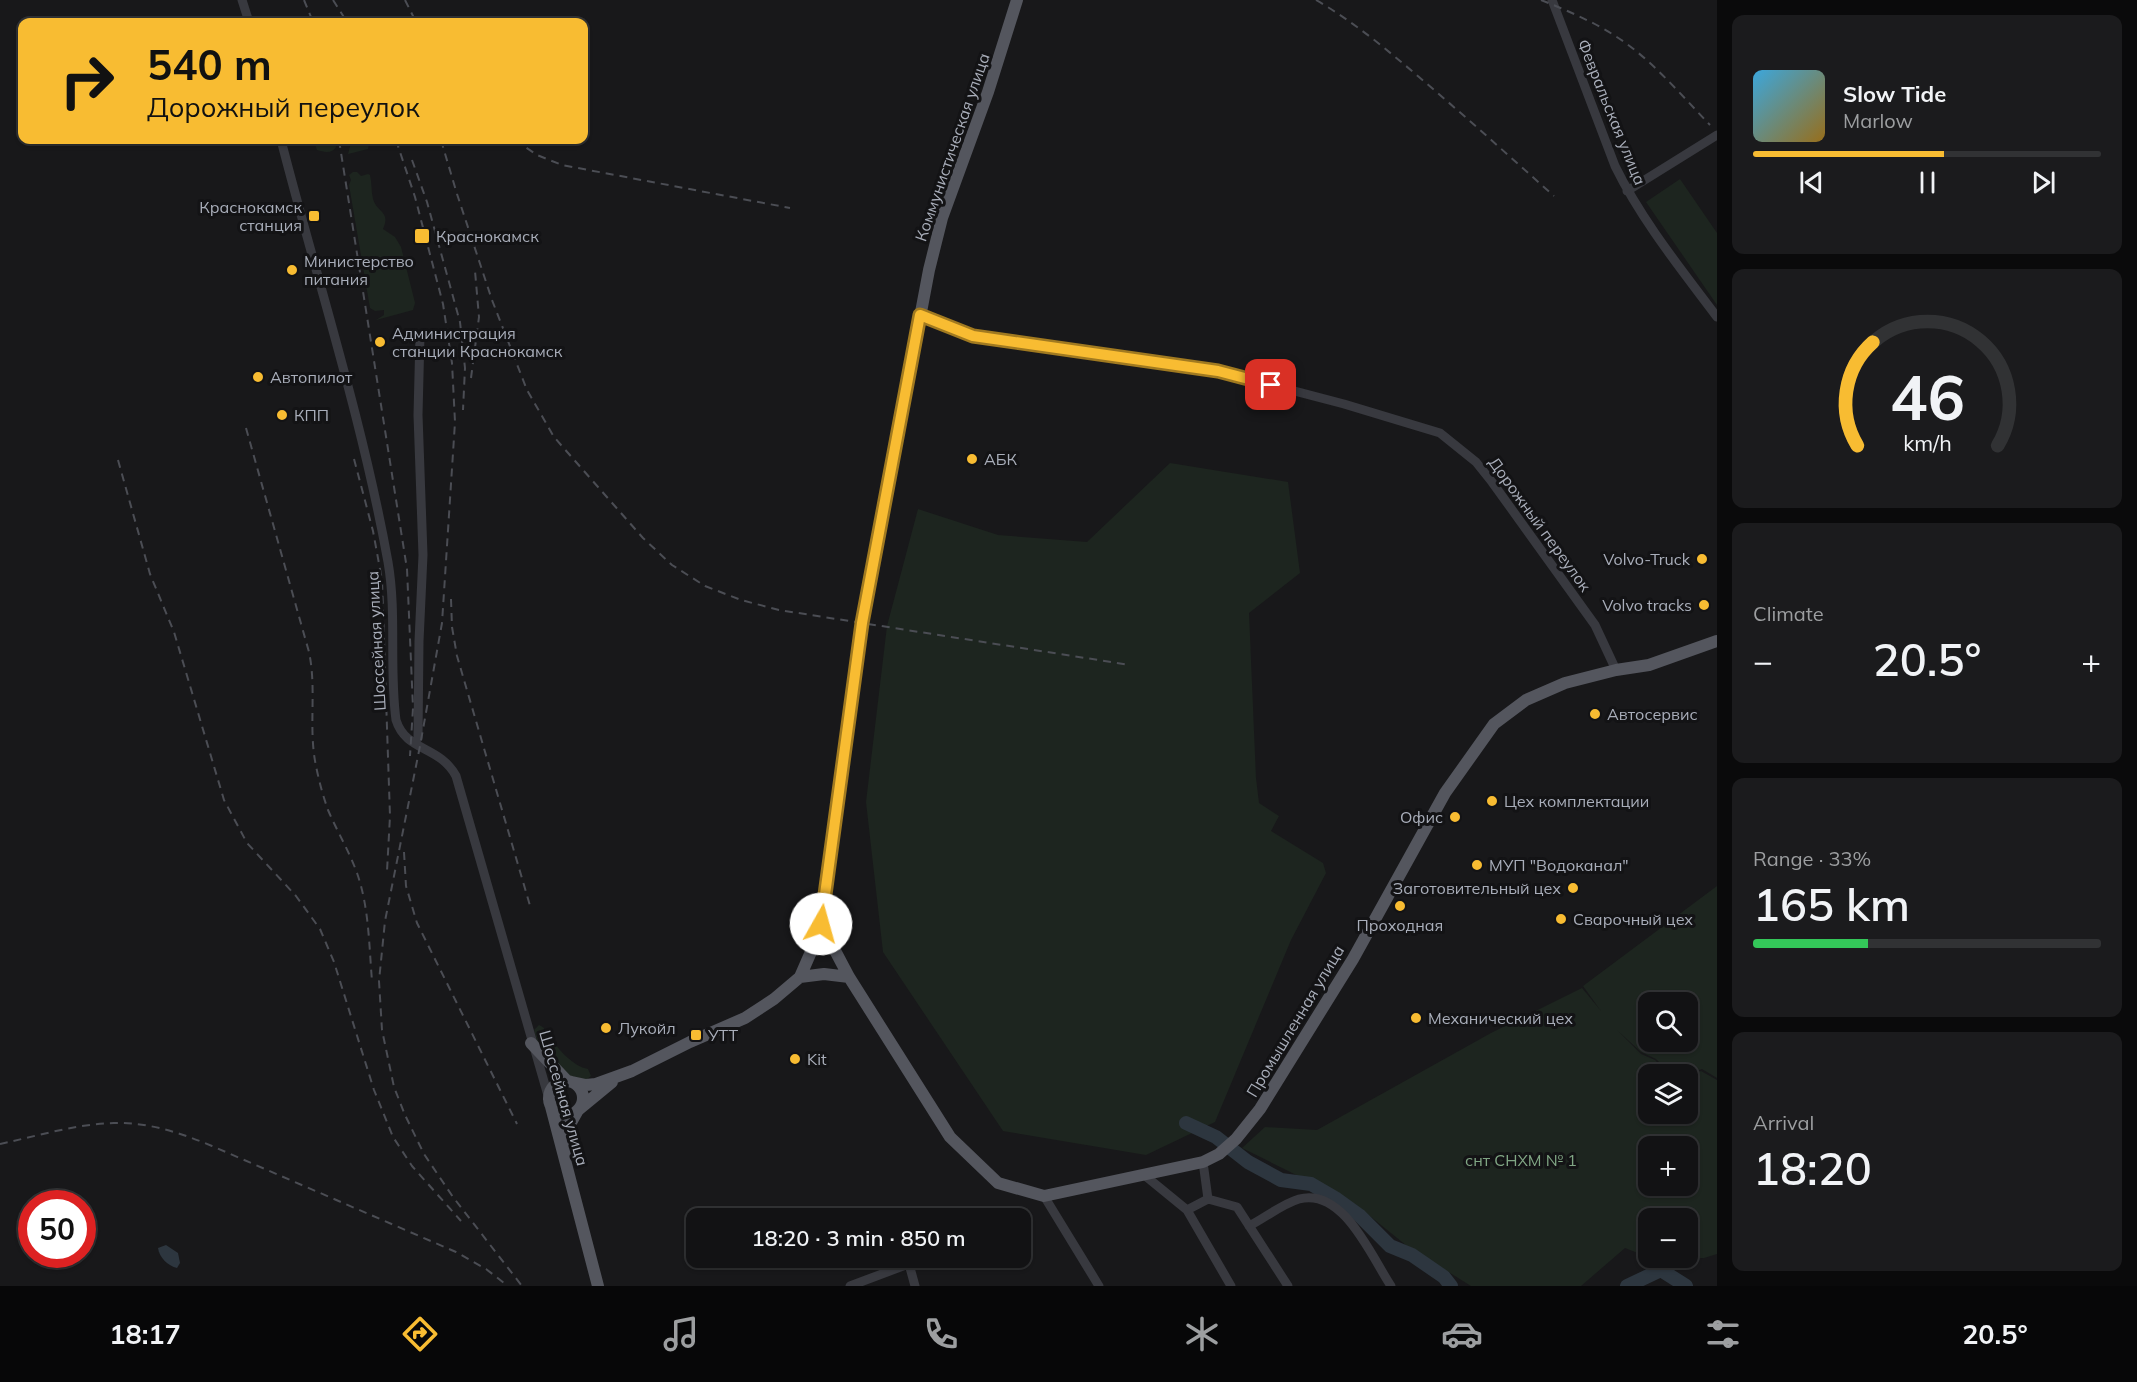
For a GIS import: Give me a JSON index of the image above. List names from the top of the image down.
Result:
{
  "streets": {
    "main road": ["Коммунистическая улица", "Шоссейная улица", "Промышленная улица"],
    "street": ["Февральская улица", "Дорожный переулок"]
  },
  "crossings": [
    ["Коммунистическая улица", "Дорожный переулок"],
    ["Дорожный переулок", "Промышленная улица"]
  ],
  "parks": ["снт СНХМ № 1"],
  "places": {
    "transit": ["Краснокамск станция", "Краснокамск", "УТТ"],
    "other": [
      "Министерство питания",
      "Администрация станции Краснокамск",
      "Автопилот",
      "КПП",
      "АБК",
      "Volvo-Truck",
      "Volvo tracks",
      "Автосервис",
      "Цех комплектации",
      "Офис",
      "МУП \"Водоканал\"",
      "Заготовительный цех",
      "Проходная",
      "Сварочный цех",
      "Механический цех",
      "Лукойл",
      "Kit"
    ]
  },
  "page": {
    "turn": ["540 m", "Дорожный переулок"],
    "song": ["Slow Tide", "Marlow"],
    "tile": [
      "Climate",
      ["Range · 33%", "165 km"],
      ["Arrival", "18:20"]
    ],
    "heat": ["−", "20.5°", "+"],
    "map_buttons": ["+", "−"],
    "limit": "50",
    "trip": "18:20 · 3 min · 850 m",
    "tabs": ["18:17", "20.5°"],
    "gauge": ["46", "km/h"]
  }
}
